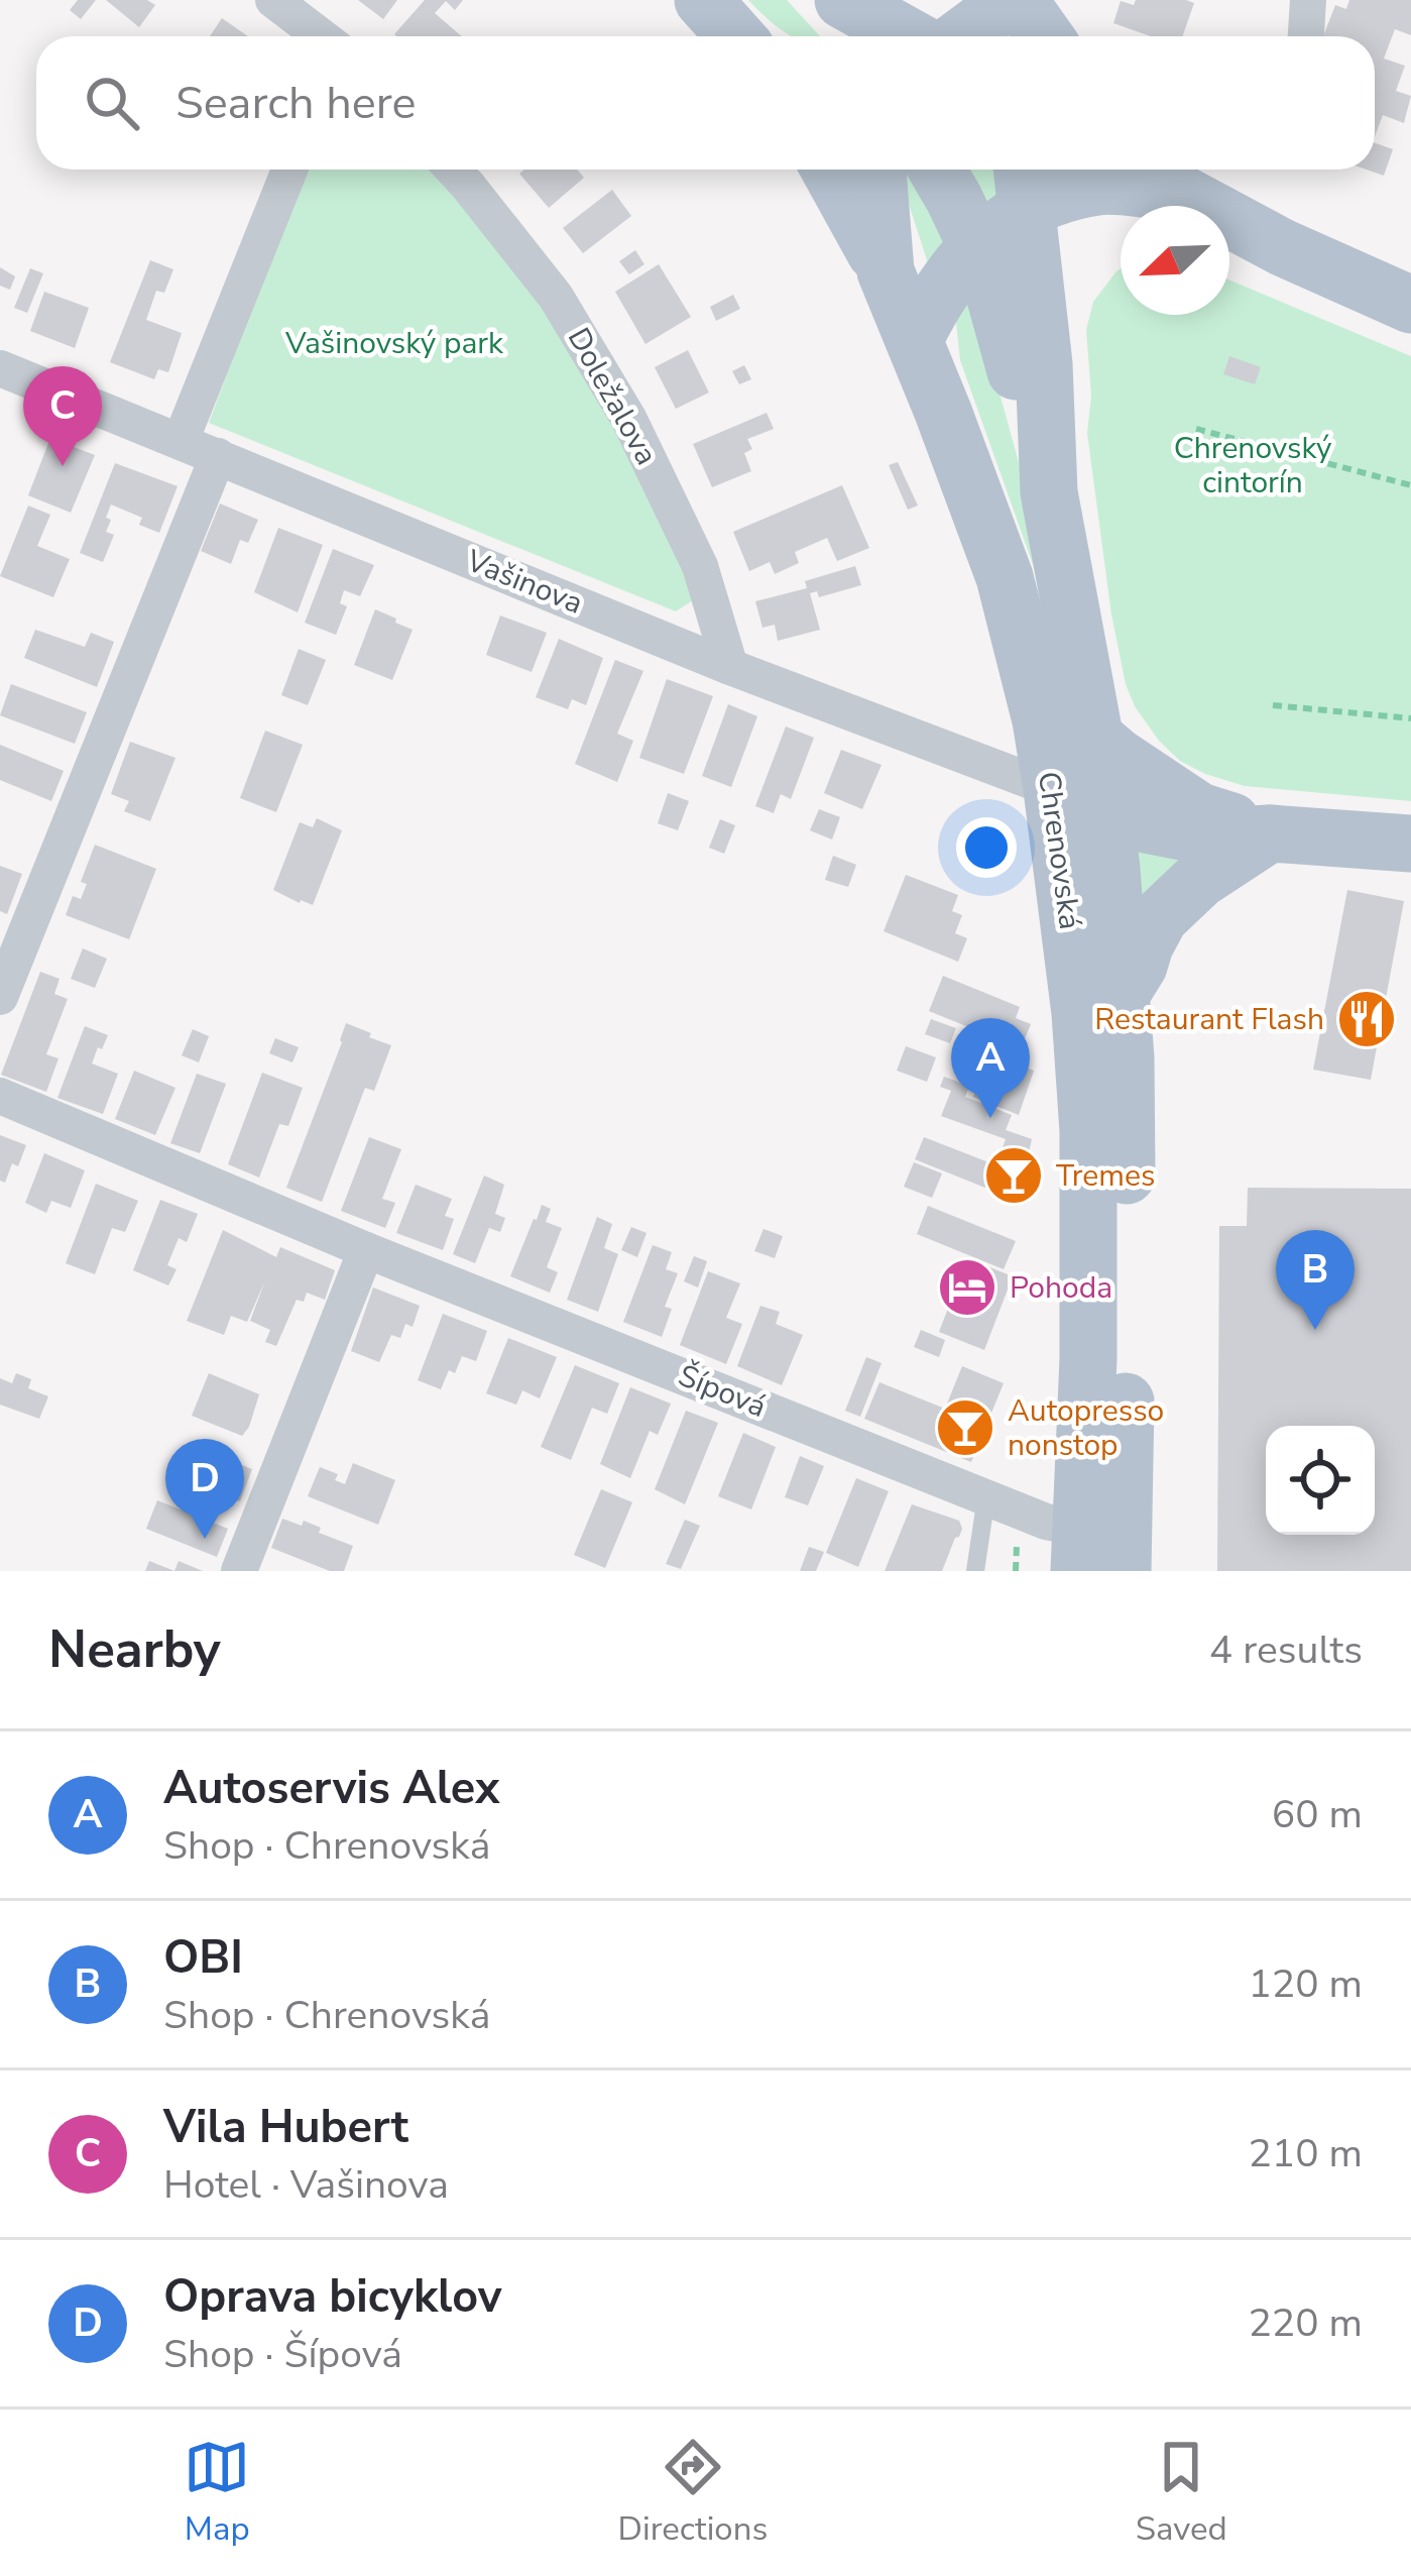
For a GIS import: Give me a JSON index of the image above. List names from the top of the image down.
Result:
{
  "streets": {
    "main road": ["Chrenovská"],
    "street": ["Doležalova", "Vašinova", "Šípová"]
  },
  "crossings": [
    ["Doležalova", "Vašinova"],
    ["Vašinova", "Chrenovská"],
    ["Chrenovská", "Šípová"]
  ],
  "parks": ["Vašinovský park", "Chrenovský cintorín"],
  "places": {
    "restaurant": ["Restaurant Flash"],
    "bar": ["Tremes", "Autopresso nonstop"],
    "hotel": ["Pohoda"]
  },
  "north": "bottom left",
  "page": {
    "search": "Search here",
    "pins": [
      "C",
      "A",
      "B",
      "D"
    ],
    "heading": ["Nearby", "4 results"],
    "list": [
      {
        "mark": "A",
        "name": "Autoservis Alex",
        "note": "Shop · Chrenovská",
        "value": "60 m"
      },
      {
        "mark": "B",
        "name": "OBI",
        "note": "Shop · Chrenovská",
        "value": "120 m"
      },
      {
        "mark": "C",
        "name": "Vila Hubert",
        "note": "Hotel · Vašinova",
        "value": "210 m"
      },
      {
        "mark": "D",
        "name": "Oprava bicyklov",
        "note": "Shop · Šípová",
        "value": "220 m"
      }
    ],
    "nav": ["Map", "Directions", "Saved"]
  }
}
